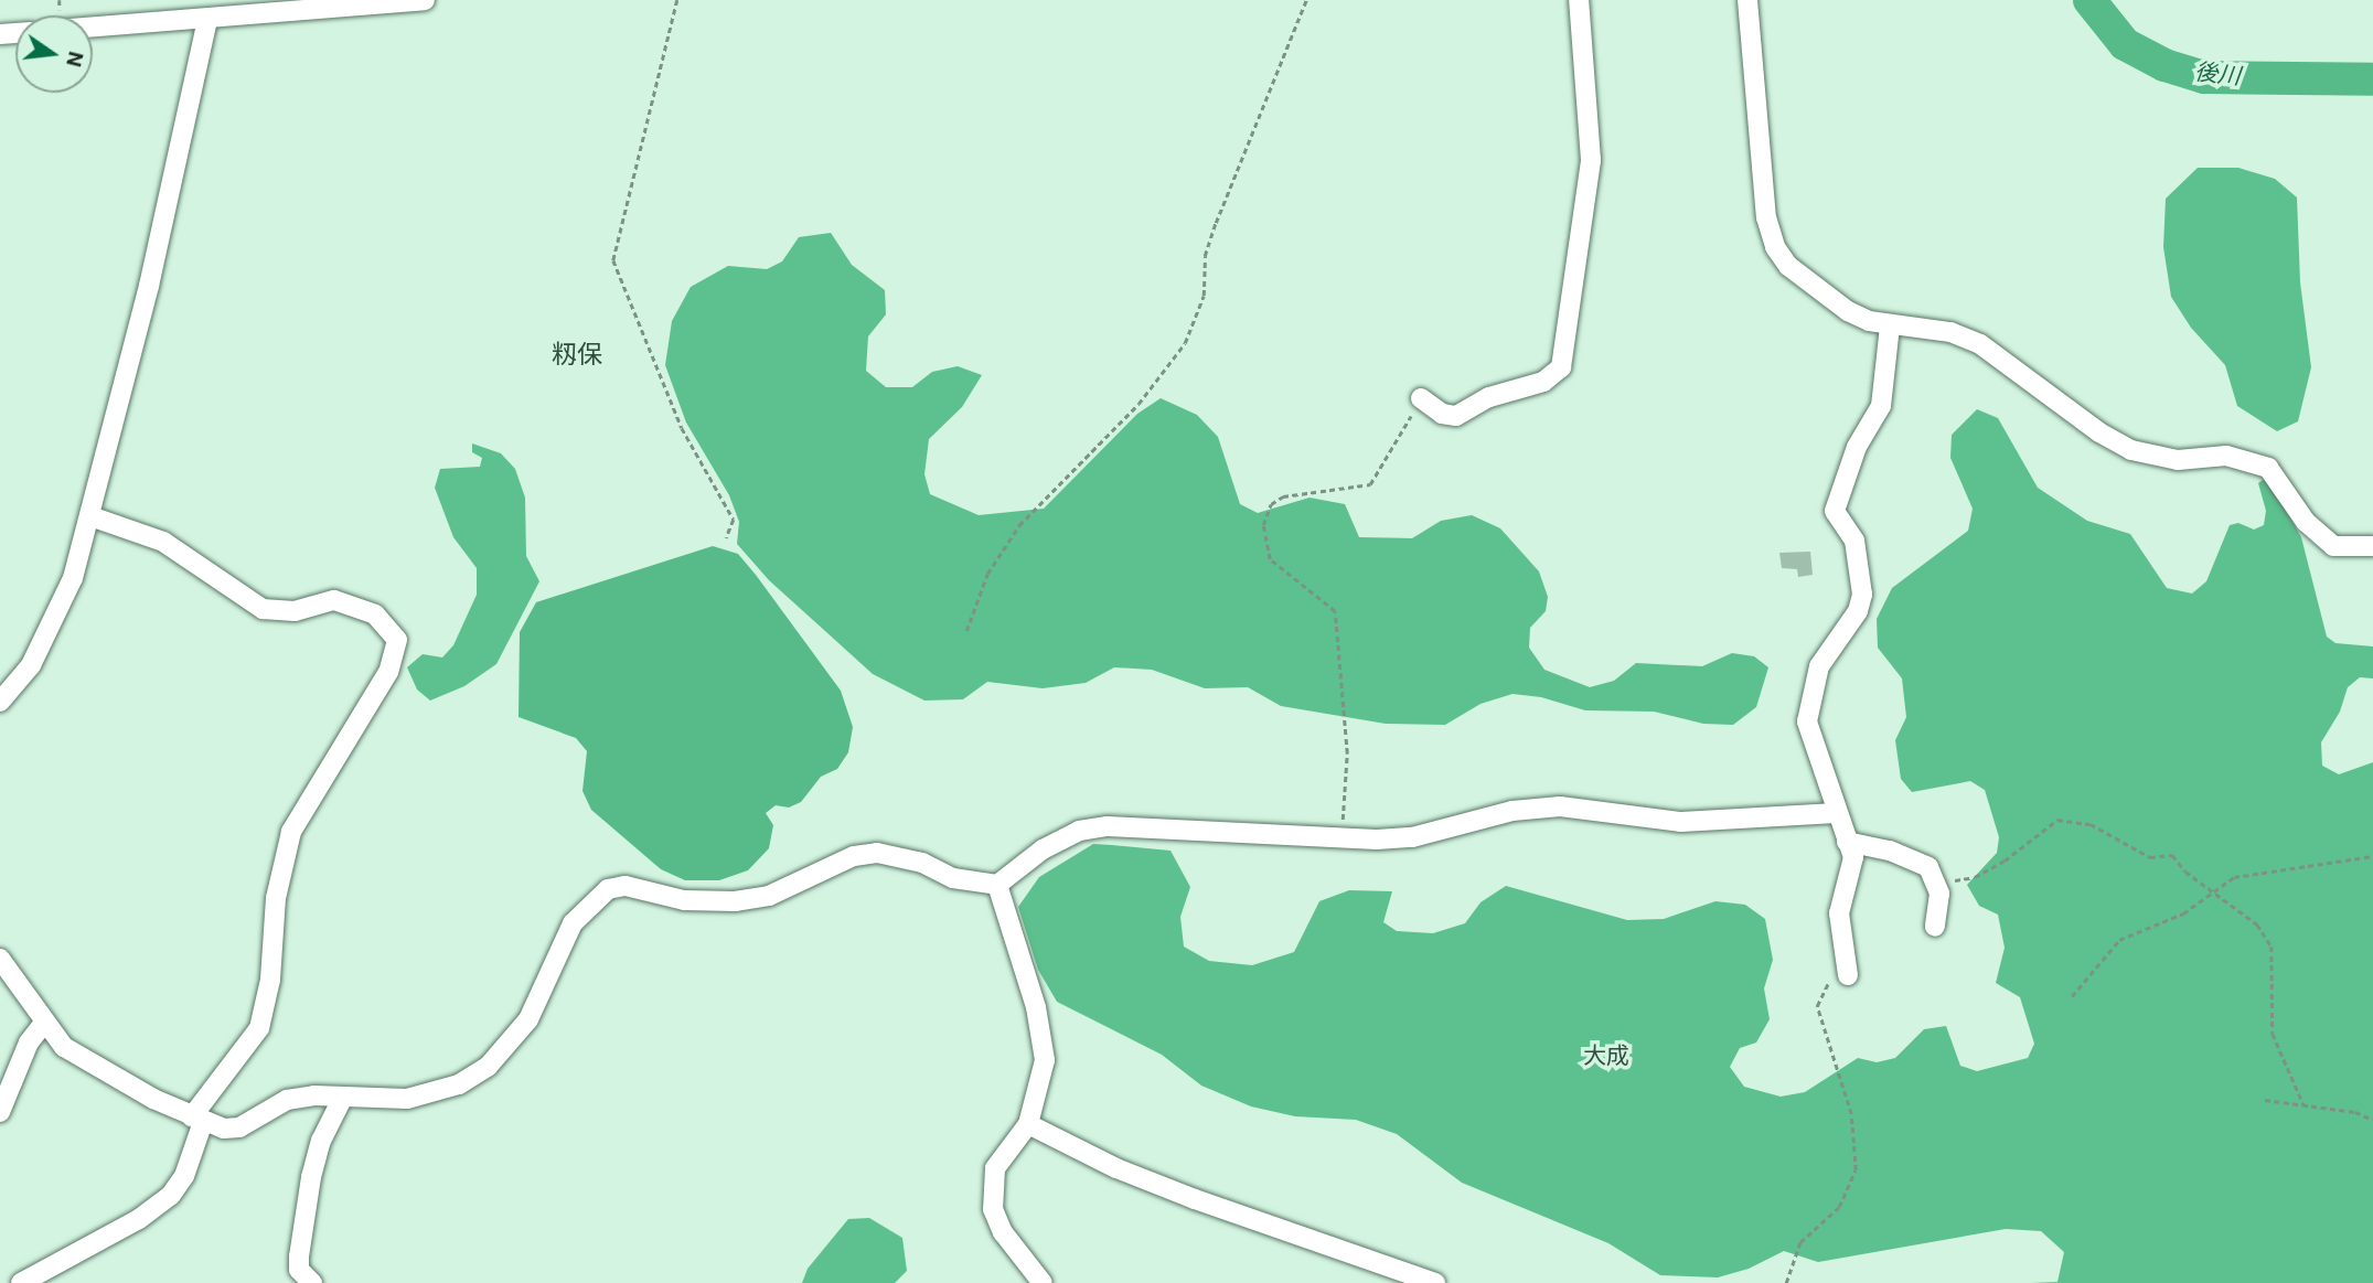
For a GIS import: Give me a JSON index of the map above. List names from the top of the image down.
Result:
{
  "districts": ["籾保", "大成"],
  "water": ["後川"],
  "north": "right"
}
